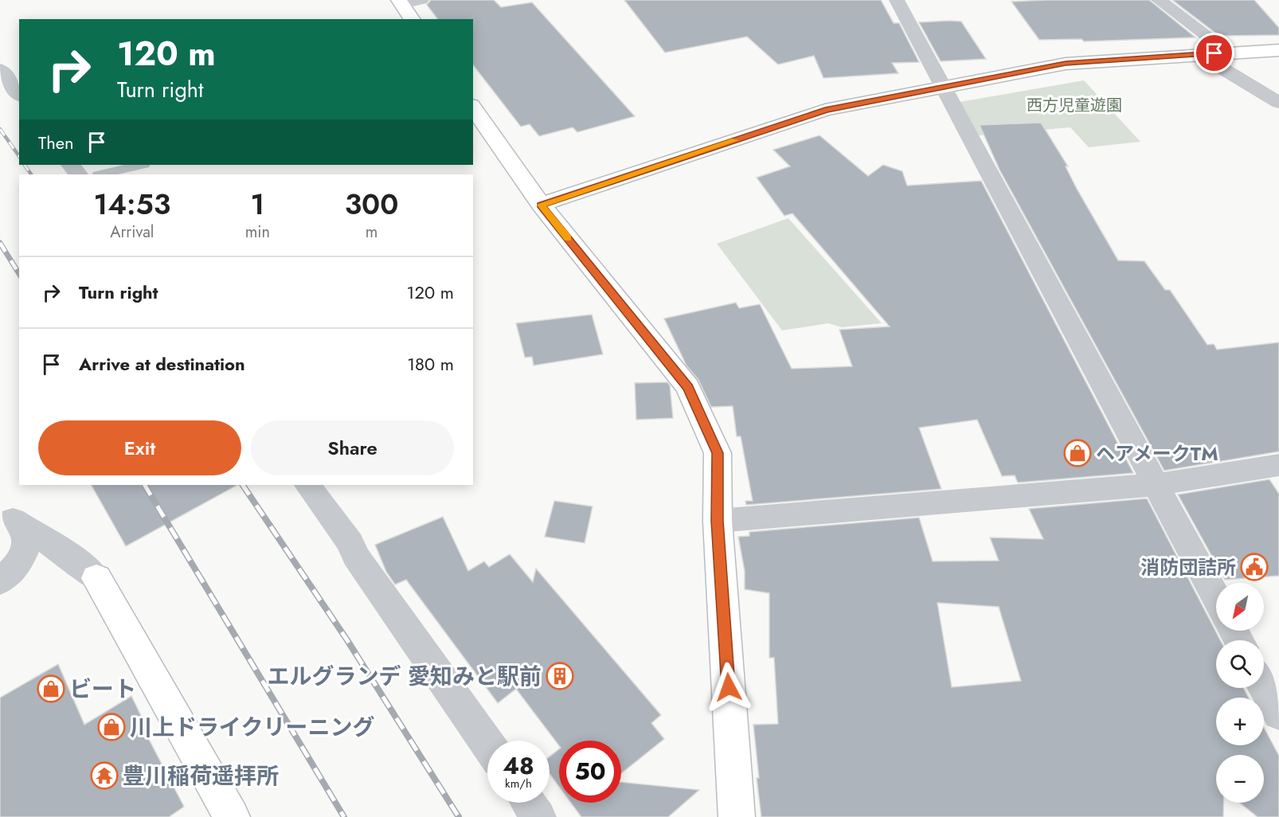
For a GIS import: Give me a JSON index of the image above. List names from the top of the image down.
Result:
{
  "parks": ["西方児童遊園"],
  "places": {
    "shop": ["ヘアメークTM", "ビート", "川上ドライクリーニング"],
    "public building": ["消防団詰所"],
    "building": ["エルグランデ 愛知みと駅前"],
    "temple": ["豊川稲荷遥拝所"]
  },
  "north": "bottom left",
  "page": {
    "turn": ["120 m", "Turn right"],
    "then": "Then",
    "eta": [
      "14:53",
      "Arrival",
      "1",
      "min",
      "300",
      "m"
    ],
    "list": [
      {
        "name": "Turn right",
        "value": "120 m"
      },
      {
        "name": "Arrive at destination",
        "value": "180 m"
      }
    ],
    "buttons": ["Exit", "Share"],
    "map_buttons": ["+", "−"],
    "speed": "48 km/h",
    "limit": "50"
  }
}
